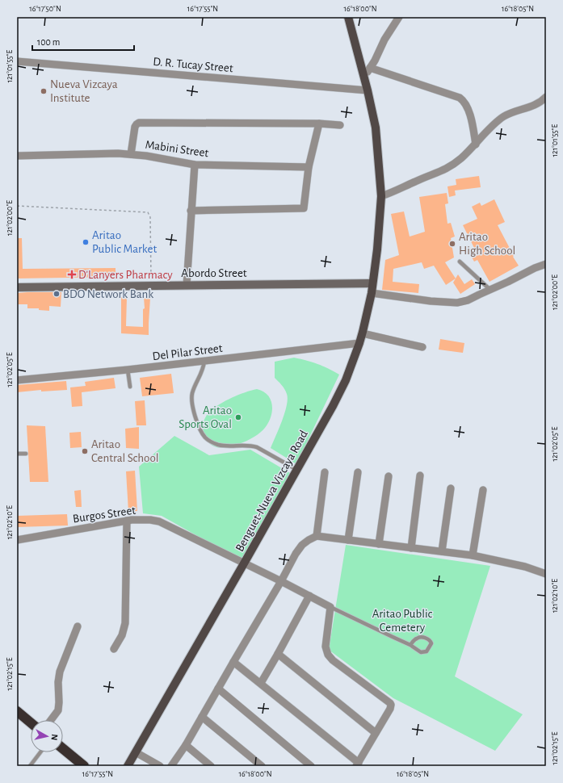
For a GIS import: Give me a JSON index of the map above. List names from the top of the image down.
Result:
{
  "streets": {
    "main road": ["Benguet-Nueva Vizcaya Road"],
    "street": [
      "D. R. Tucay Street",
      "Mabini Street",
      "Abordo Street",
      "Del Pilar Street",
      "Burgos Street"
    ]
  },
  "crossings": [
    ["D. R. Tucay Street", "Benguet-Nueva Vizcaya Road"],
    ["Abordo Street", "Benguet-Nueva Vizcaya Road"],
    ["Del Pilar Street", "Benguet-Nueva Vizcaya Road"],
    ["Benguet-Nueva Vizcaya Road", "Burgos Street"]
  ],
  "parks": ["Aritao Public Cemetery"],
  "places": {
    "other": [
      "Nueva Vizcaya Institute",
      "Aritao Public Market",
      "Aritao High School",
      "BDO Network Bank",
      "Aritao Sports Oval",
      "Aritao Central School"
    ],
    "health": ["D'Lanyers Pharmacy"]
  },
  "scale_bar": "100 m",
  "north": "right",
  "coordinates": [
    "16°17'50\"N",
    "16°17'55\"N",
    "16°18'00\"N",
    "16°18'05\"N",
    "121°01'55\"E",
    "121°02'00\"E",
    "121°02'05\"E",
    "121°02'10\"E",
    "121°02'15\"E"
  ]
}
